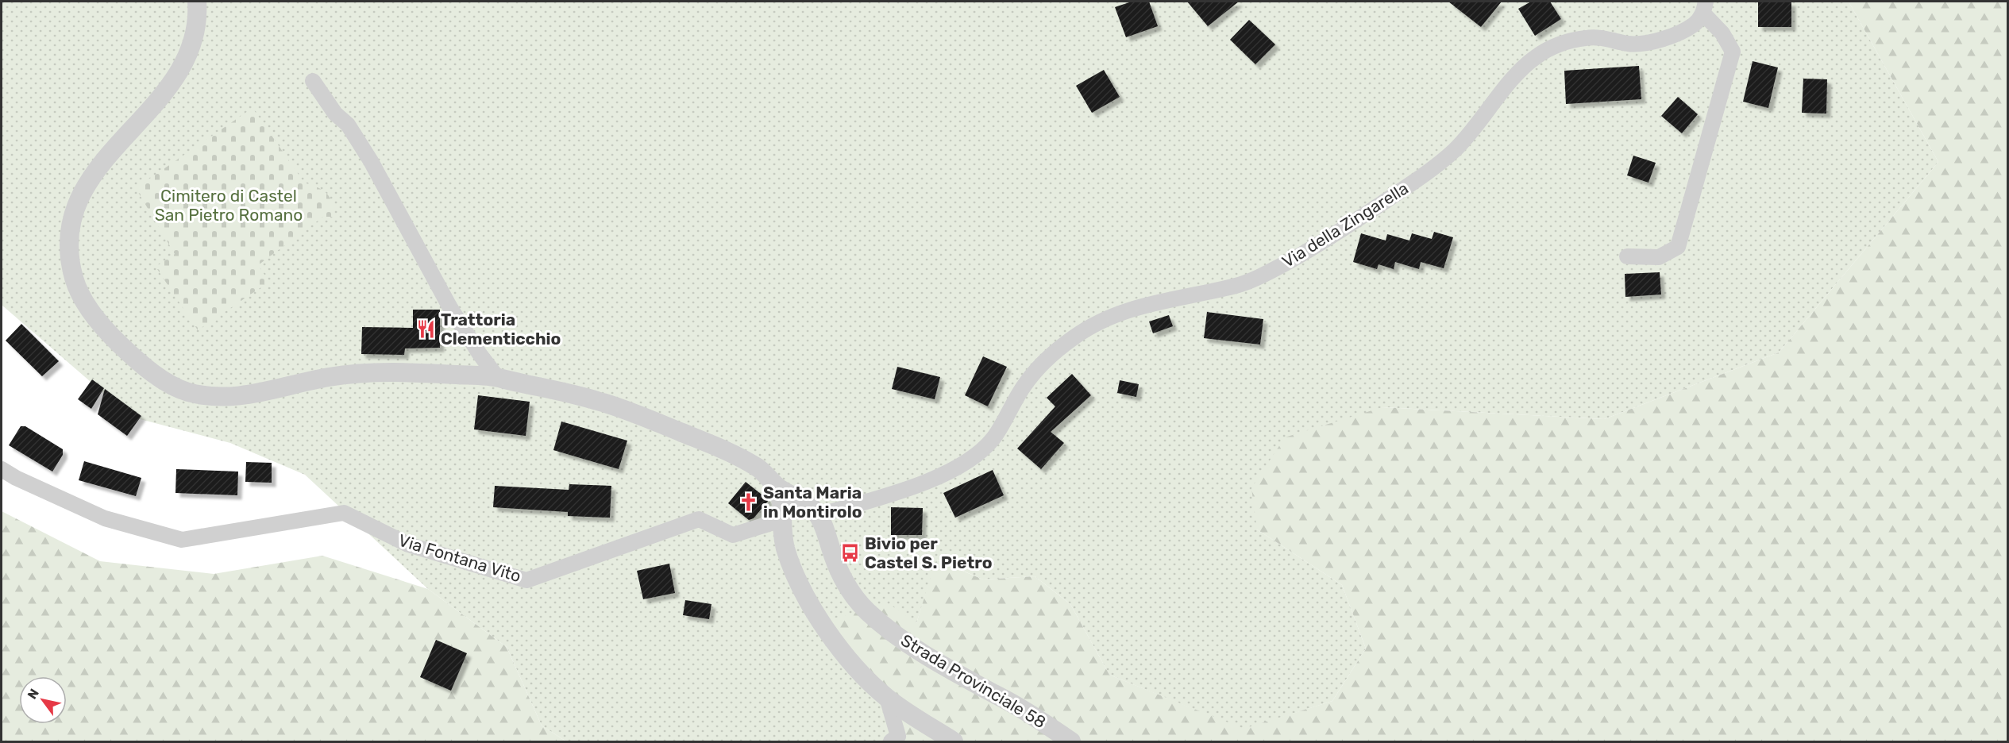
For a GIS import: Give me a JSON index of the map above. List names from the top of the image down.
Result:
{
  "streets": {
    "street": ["Via della Zingarella", "Via Fontana Vito", "Strada Provinciale 58"]
  },
  "crossings": [
    ["Via della Zingarella", "Strada Provinciale 58"]
  ],
  "parks": ["Cimitero di Castel San Pietro Romano"],
  "places": {
    "restaurant": ["Trattoria Clementicchio"],
    "church": ["Santa Maria in Montirolo"],
    "bus stop": ["Bivio per Castel S. Pietro"]
  },
  "north": "top left"
}
